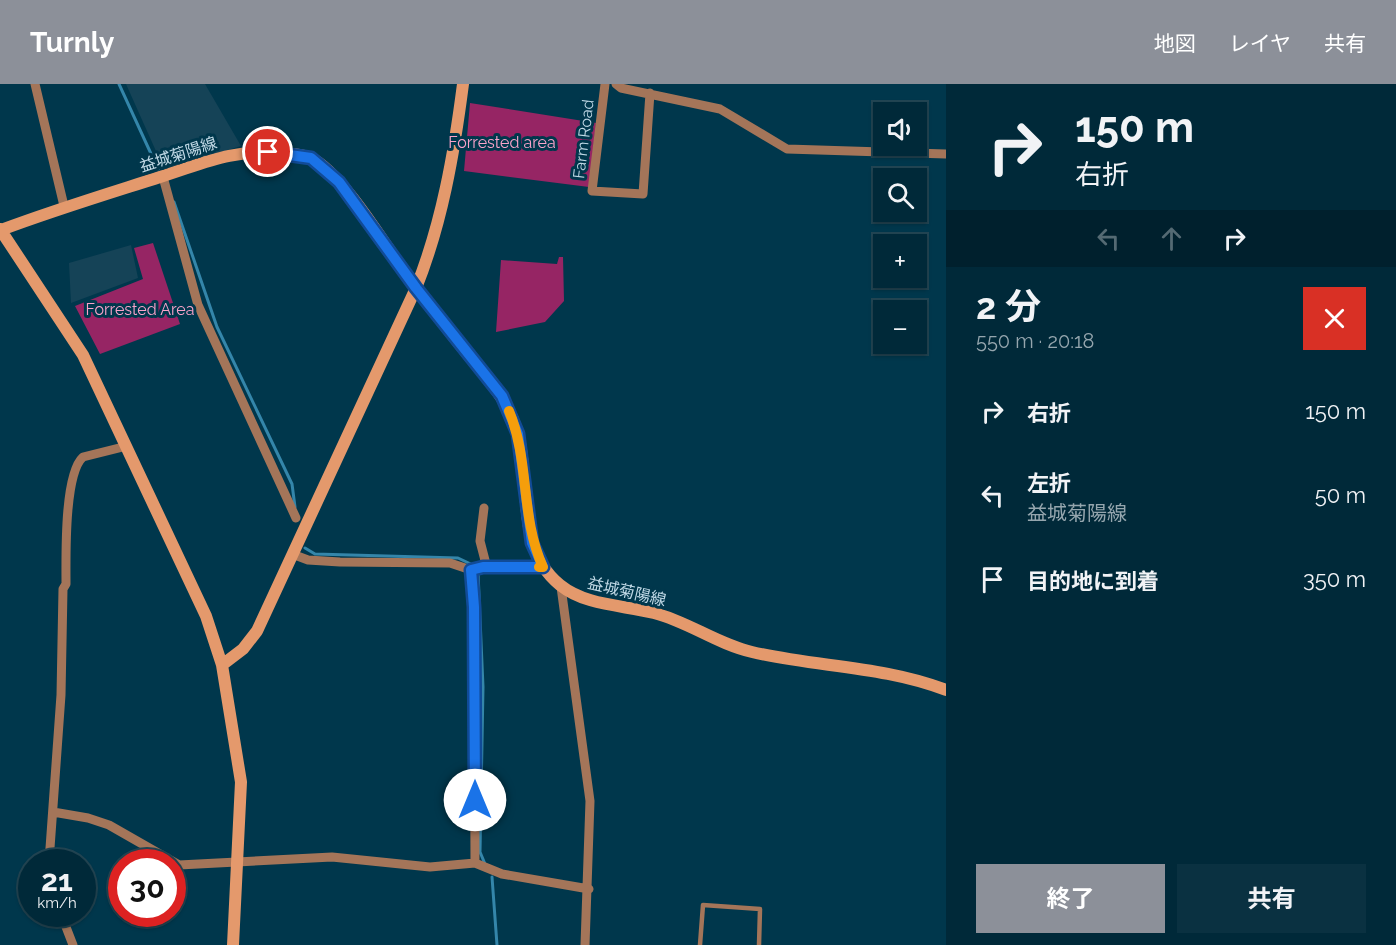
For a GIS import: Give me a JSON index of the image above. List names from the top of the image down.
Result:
{
  "streets": {
    "main road": ["益城菊陽線"],
    "street": ["Farm Road"]
  },
  "parks": ["Forrested area", "Forrested Area"],
  "page": {
    "header": "Turnly",
    "nav": ["地図", "レイヤ", "共有"],
    "turn": ["150 m", "右折"],
    "map_buttons": ["+", "−"],
    "heading": ["2 分", "550 m · 20:18"],
    "list": [
      {
        "name": "右折",
        "value": "150 m"
      },
      {
        "name": "左折",
        "note": "益城菊陽線",
        "value": "50 m"
      },
      {
        "name": "目的地に到着",
        "value": "350 m"
      }
    ],
    "speed": "21 km/h",
    "limit": "30",
    "buttons": ["終了", "共有"]
  }
}
